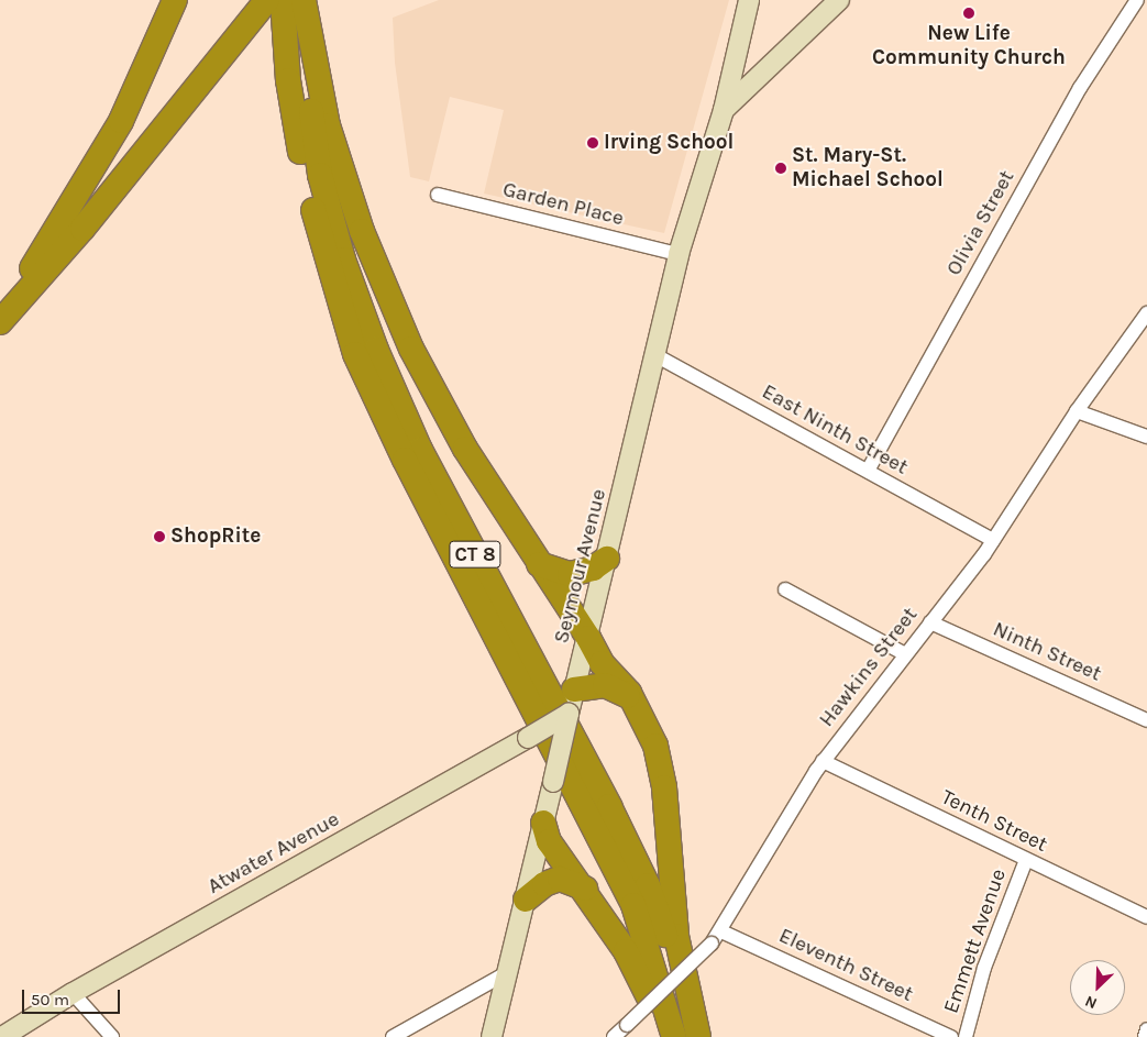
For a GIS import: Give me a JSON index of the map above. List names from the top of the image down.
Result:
{
  "streets": {
    "highway": ["CT 8"],
    "main road": ["Seymour Avenue", "Atwater Avenue"],
    "street": [
      "Garden Place",
      "Olivia Street",
      "East Ninth Street",
      "Ninth Street",
      "Hawkins Street",
      "Tenth Street",
      "Emmett Avenue",
      "Eleventh Street"
    ]
  },
  "crossings": [
    ["Garden Place", "Seymour Avenue"],
    ["Olivia Street", "East Ninth Street"],
    ["East Ninth Street", "Seymour Avenue"],
    ["East Ninth Street", "Hawkins Street"],
    ["Seymour Avenue", "Atwater Avenue"],
    ["Ninth Street", "Hawkins Street"],
    ["Hawkins Street", "Tenth Street"],
    ["Hawkins Street", "Eleventh Street"],
    ["Tenth Street", "Emmett Avenue"]
  ],
  "places": [
    "New Life Community Church",
    "Irving School",
    "St. Mary-St. Michael School",
    "ShopRite"
  ],
  "scale_bar": "50 m",
  "north": "bottom left"
}
